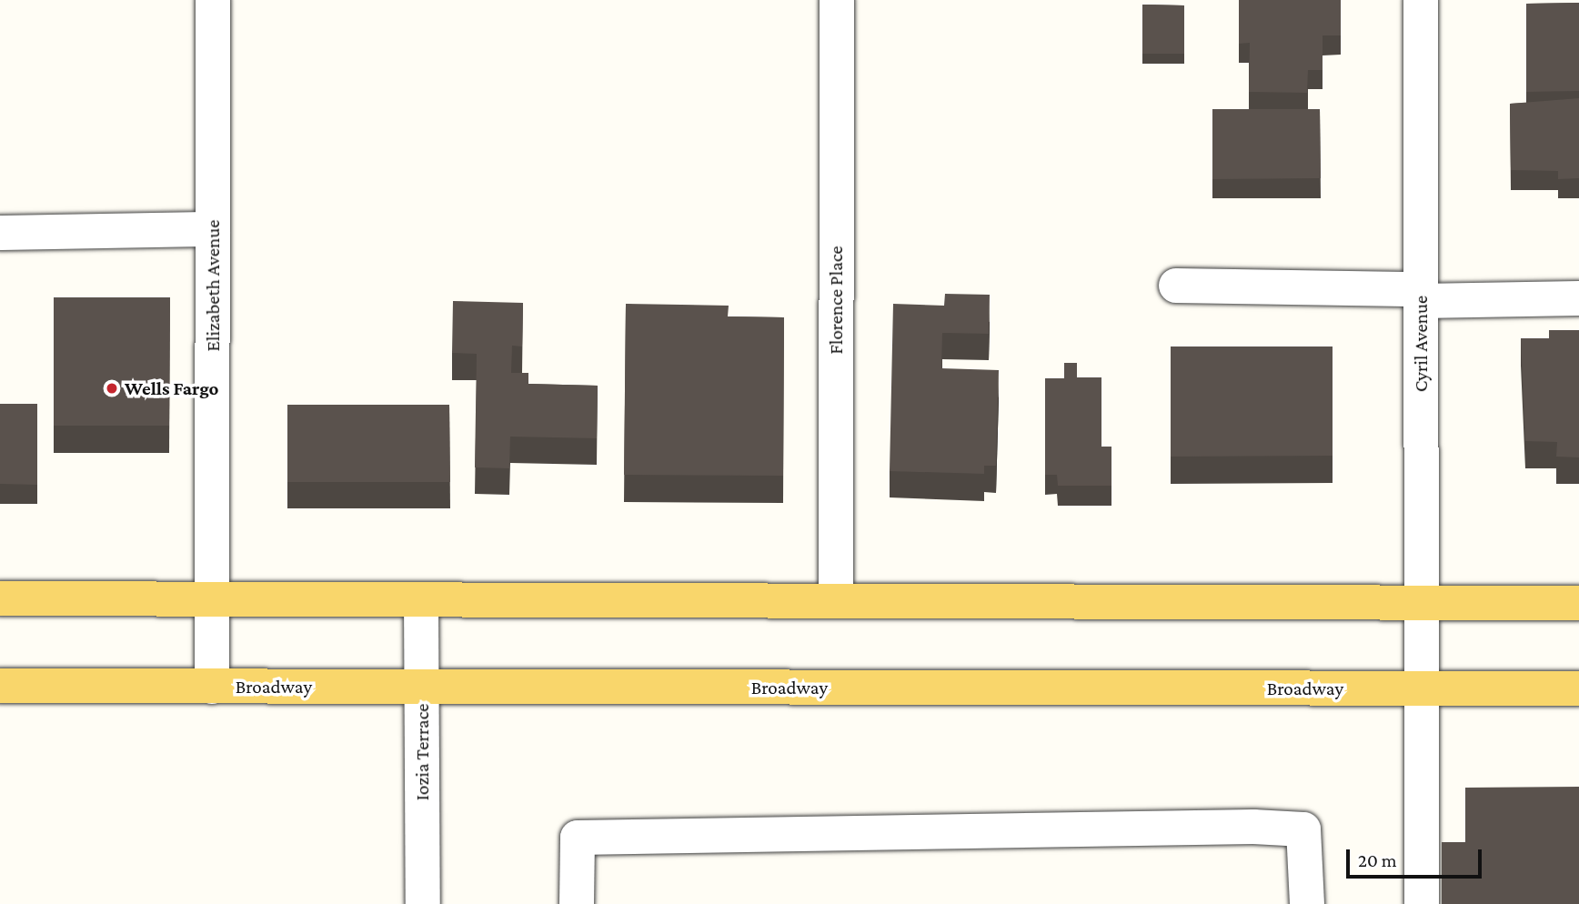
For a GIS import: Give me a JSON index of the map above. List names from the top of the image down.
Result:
{
  "streets": {
    "main road": ["Broadway"],
    "street": [
      "Elizabeth Avenue",
      "Florence Place",
      "Cyril Avenue",
      "Iozia Terrace"
    ]
  },
  "crossings": [
    ["Elizabeth Avenue", "Broadway"],
    ["Cyril Avenue", "Broadway"],
    ["Broadway", "Iozia Terrace"]
  ],
  "places": ["Wells Fargo"],
  "scale_bar": "20 m"
}
